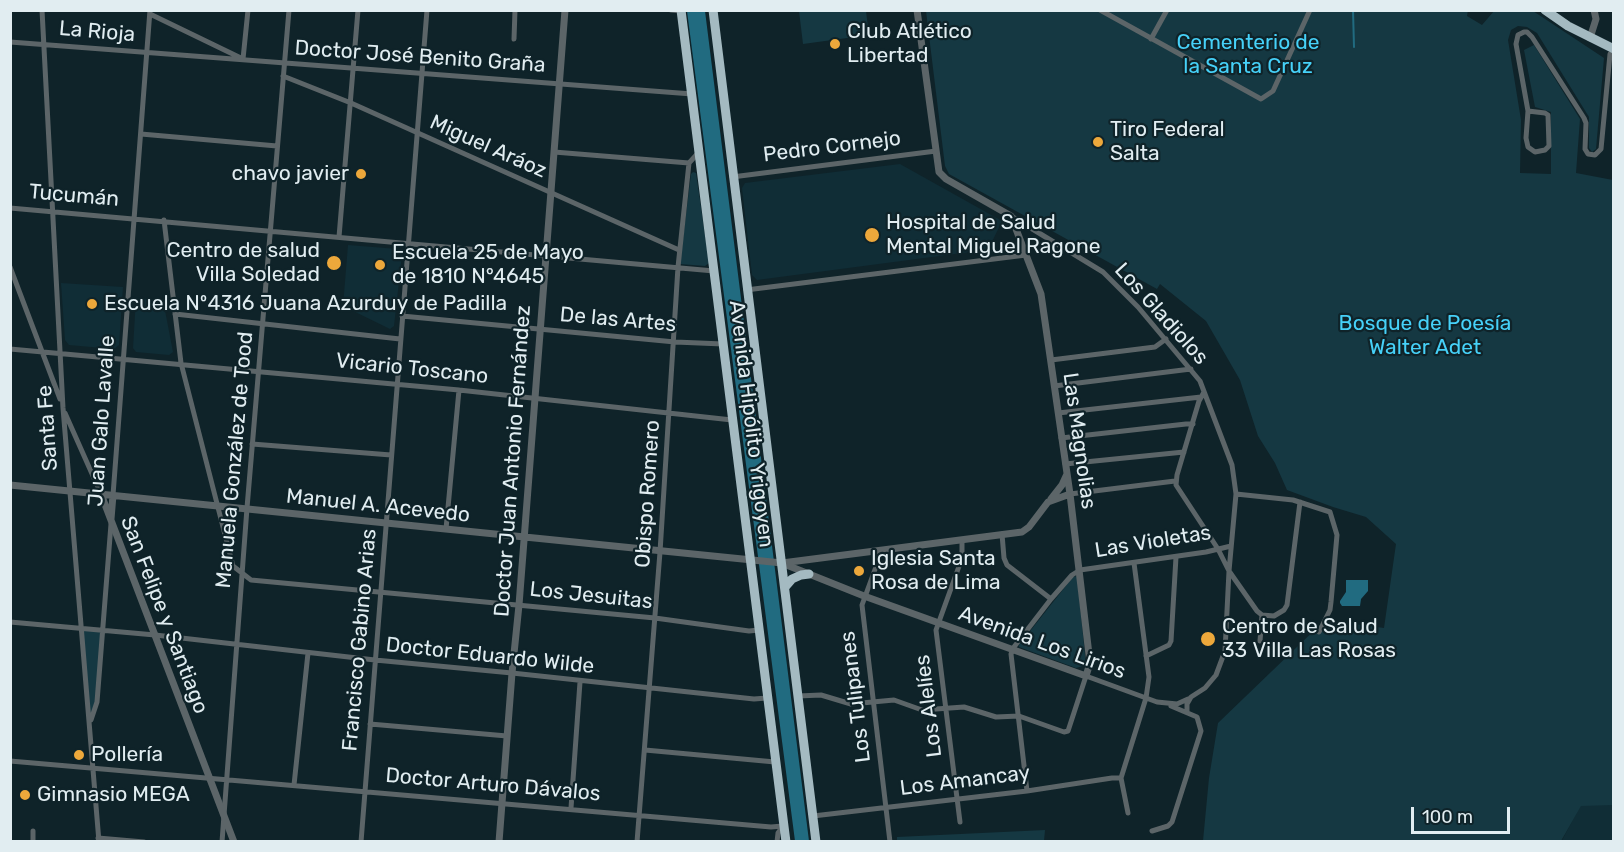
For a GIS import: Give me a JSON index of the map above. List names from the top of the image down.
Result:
{
  "streets": {
    "highway": ["Avenida Hipólito Yrigoyen"],
    "street": [
      "La Rioja",
      "Doctor José Benito Graña",
      "Miguel Aráoz",
      "Pedro Cornejo",
      "Tucumán",
      "Los Gladiolos",
      "De las Artes",
      "Vicario Toscano",
      "Juan Galo Lavalle",
      "Santa Fe",
      "Las Magnolias",
      "Manuela González de Tood",
      "Doctor Juan Antonio Fernández",
      "Obispo Romero",
      "Manuel A. Acevedo",
      "Las Violetas",
      "Los Jesuitas",
      "San Felipe y Santiago",
      "Francisco Gabino Arias",
      "Avenida Los Lirios",
      "Doctor Eduardo Wilde",
      "Los Tulipanes",
      "Los Alelíes",
      "Los Amancay",
      "Doctor Arturo Dávalos"
    ]
  },
  "crossings": [
    ["La Rioja", "Doctor José Benito Graña"],
    ["La Rioja", "Juan Galo Lavalle"],
    ["La Rioja", "Santa Fe"],
    ["Doctor José Benito Graña", "Juan Galo Lavalle"],
    ["Doctor José Benito Graña", "Avenida Hipólito Yrigoyen"],
    ["Doctor José Benito Graña", "Manuela González de Tood"],
    ["Doctor José Benito Graña", "Doctor Juan Antonio Fernández"],
    ["Doctor José Benito Graña", "Francisco Gabino Arias"],
    ["Miguel Aráoz", "Manuela González de Tood"],
    ["Miguel Aráoz", "Doctor Juan Antonio Fernández"],
    ["Miguel Aráoz", "Obispo Romero"],
    ["Miguel Aráoz", "Francisco Gabino Arias"],
    ["Pedro Cornejo", "Los Gladiolos"],
    ["Pedro Cornejo", "Avenida Hipólito Yrigoyen"],
    ["Tucumán", "Juan Galo Lavalle"],
    ["Tucumán", "Avenida Hipólito Yrigoyen"],
    ["Tucumán", "Santa Fe"],
    ["Tucumán", "Manuela González de Tood"],
    ["Tucumán", "Doctor Juan Antonio Fernández"],
    ["Tucumán", "Obispo Romero"],
    ["Tucumán", "Francisco Gabino Arias"],
    ["Los Gladiolos", "Las Magnolias"],
    ["Los Gladiolos", "Las Violetas"],
    ["Los Gladiolos", "Avenida Los Lirios"],
    ["De las Artes", "Avenida Hipólito Yrigoyen"],
    ["De las Artes", "Doctor Juan Antonio Fernández"],
    ["De las Artes", "Obispo Romero"],
    ["De las Artes", "Francisco Gabino Arias"],
    ["Vicario Toscano", "Juan Galo Lavalle"],
    ["Vicario Toscano", "Avenida Hipólito Yrigoyen"],
    ["Vicario Toscano", "Santa Fe"],
    ["Vicario Toscano", "Manuela González de Tood"],
    ["Vicario Toscano", "Doctor Juan Antonio Fernández"],
    ["Vicario Toscano", "Obispo Romero"],
    ["Vicario Toscano", "San Felipe y Santiago"],
    ["Vicario Toscano", "Francisco Gabino Arias"],
    ["Juan Galo Lavalle", "Santa Fe"],
    ["Juan Galo Lavalle", "Manuel A. Acevedo"],
    ["Juan Galo Lavalle", "San Felipe y Santiago"],
    ["Juan Galo Lavalle", "Doctor Eduardo Wilde"],
    ["Avenida Hipólito Yrigoyen", "Manuel A. Acevedo"],
    ["Avenida Hipólito Yrigoyen", "Los Jesuitas"],
    ["Avenida Hipólito Yrigoyen", "Avenida Los Lirios"],
    ["Avenida Hipólito Yrigoyen", "Doctor Eduardo Wilde"],
    ["Avenida Hipólito Yrigoyen", "Los Amancay"],
    ["Avenida Hipólito Yrigoyen", "Doctor Arturo Dávalos"],
    ["Santa Fe", "Manuel A. Acevedo"],
    ["Santa Fe", "San Felipe y Santiago"],
    ["Santa Fe", "Doctor Eduardo Wilde"],
    ["Santa Fe", "Doctor Arturo Dávalos"],
    ["Las Magnolias", "Las Violetas"],
    ["Las Magnolias", "Avenida Los Lirios"],
    ["Manuela González de Tood", "Manuel A. Acevedo"],
    ["Manuela González de Tood", "Los Jesuitas"],
    ["Manuela González de Tood", "San Felipe y Santiago"],
    ["Manuela González de Tood", "Doctor Eduardo Wilde"],
    ["Manuela González de Tood", "Doctor Arturo Dávalos"],
    ["Doctor Juan Antonio Fernández", "Manuel A. Acevedo"],
    ["Doctor Juan Antonio Fernández", "Los Jesuitas"],
    ["Doctor Juan Antonio Fernández", "Doctor Eduardo Wilde"],
    ["Doctor Juan Antonio Fernández", "Doctor Arturo Dávalos"],
    ["Obispo Romero", "Manuel A. Acevedo"],
    ["Obispo Romero", "Los Jesuitas"],
    ["Obispo Romero", "Doctor Eduardo Wilde"],
    ["Obispo Romero", "Doctor Arturo Dávalos"],
    ["Manuel A. Acevedo", "San Felipe y Santiago"],
    ["Manuel A. Acevedo", "Francisco Gabino Arias"],
    ["Manuel A. Acevedo", "Avenida Los Lirios"],
    ["Los Jesuitas", "Francisco Gabino Arias"],
    ["San Felipe y Santiago", "Doctor Eduardo Wilde"],
    ["San Felipe y Santiago", "Doctor Arturo Dávalos"],
    ["Francisco Gabino Arias", "Doctor Eduardo Wilde"],
    ["Francisco Gabino Arias", "Doctor Arturo Dávalos"],
    ["Avenida Los Lirios", "Los Tulipanes"],
    ["Avenida Los Lirios", "Los Alelíes"],
    ["Los Tulipanes", "Los Amancay"],
    ["Los Alelíes", "Los Amancay"]
  ],
  "parks": ["Cementerio de la Santa Cruz", "Bosque de Poesía Walter Adet"],
  "places": [
    "Club Atlético Libertad",
    "Tiro Federal Salta",
    "chavo javier",
    "Hospital de Salud Mental Miguel Ragone",
    "Centro de salud Villa Soledad",
    "Escuela 25 de Mayo de 1810 N°4645",
    "Escuela Nº4316 Juana Azurduy de Padilla",
    "Iglesia Santa Rosa de Lima",
    "Centro de Salud 33 Villa Las Rosas",
    "Pollería",
    "Gimnasio MEGA"
  ],
  "scale_bar": "100 m"
}
